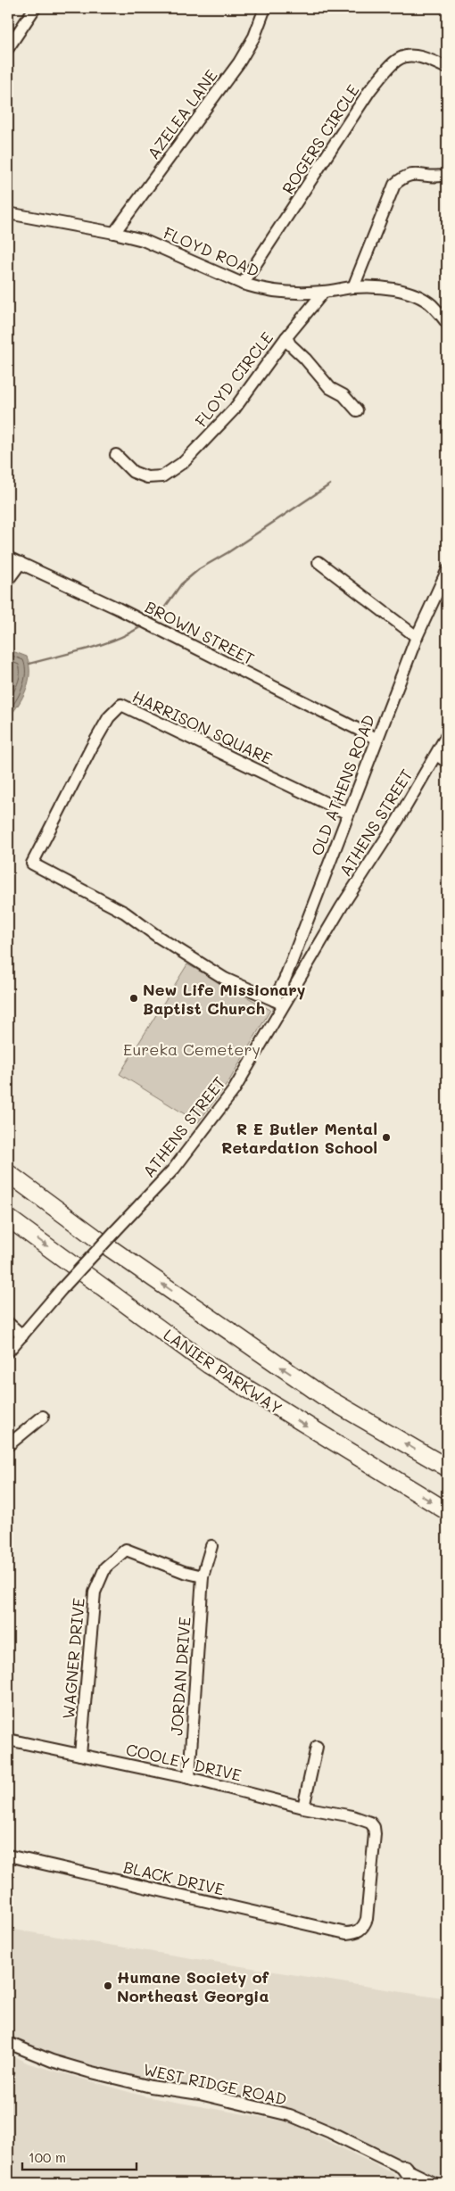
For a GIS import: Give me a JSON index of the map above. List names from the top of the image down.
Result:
{
  "streets": {
    "highway": ["LANIER PARKWAY"],
    "street": [
      "AZELEA LANE",
      "ROGERS CIRCLE",
      "FLOYD ROAD",
      "FLOYD CIRCLE",
      "BROWN STREET",
      "HARRISON SQUARE",
      "OLD ATHENS ROAD",
      "ATHENS STREET",
      "WAGNER DRIVE",
      "JORDAN DRIVE",
      "COOLEY DRIVE",
      "BLACK DRIVE",
      "WEST RIDGE ROAD"
    ]
  },
  "crossings": [
    ["AZELEA LANE", "FLOYD ROAD"],
    ["ROGERS CIRCLE", "FLOYD ROAD"],
    ["FLOYD ROAD", "FLOYD CIRCLE"],
    ["BROWN STREET", "OLD ATHENS ROAD"],
    ["HARRISON SQUARE", "OLD ATHENS ROAD"],
    ["ATHENS STREET", "LANIER PARKWAY"],
    ["WAGNER DRIVE", "JORDAN DRIVE"],
    ["WAGNER DRIVE", "COOLEY DRIVE"],
    ["JORDAN DRIVE", "COOLEY DRIVE"],
    ["COOLEY DRIVE", "BLACK DRIVE"]
  ],
  "parks": ["Eureka Cemetery"],
  "places": ["New Life Missionary Baptist Church", "R E Butler Mental Retardation School", "Humane Society of Northeast Georgia"],
  "scale_bar": "100 m"
}
